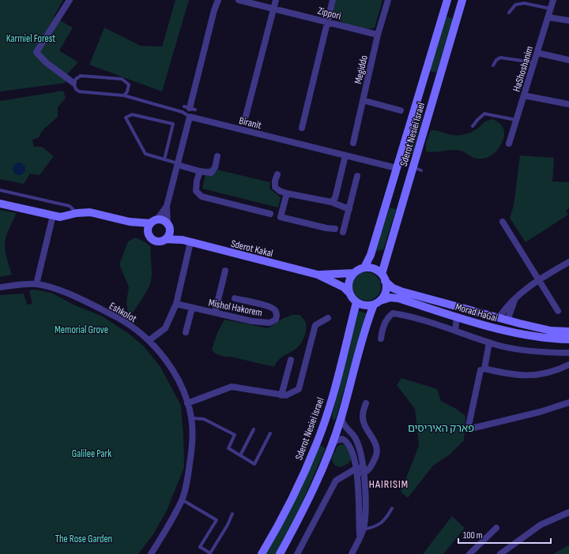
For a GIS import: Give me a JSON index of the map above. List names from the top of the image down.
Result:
{
  "streets": {
    "main road": ["Sderot Nesiei Israel", "Sderot Kakal", "Morad HaGai"],
    "street": [
      "Zippori",
      "HaShoshanim",
      "Megiddo",
      "Biranit",
      "Mishol Hakorem",
      "Eshkolot"
    ]
  },
  "crossings": [
    ["Zippori", "Megiddo"],
    ["Biranit", "Sderot Nesiei Israel"],
    ["Sderot Nesiei Israel", "Morad HaGai"]
  ],
  "districts": ["HAIRISIM"],
  "parks": [
    "Karmiel Forest",
    "Memorial Grove",
    "פארק האיריסים",
    "Galilee Park",
    "The Rose Garden"
  ],
  "scale_bar": "100 m"
}
